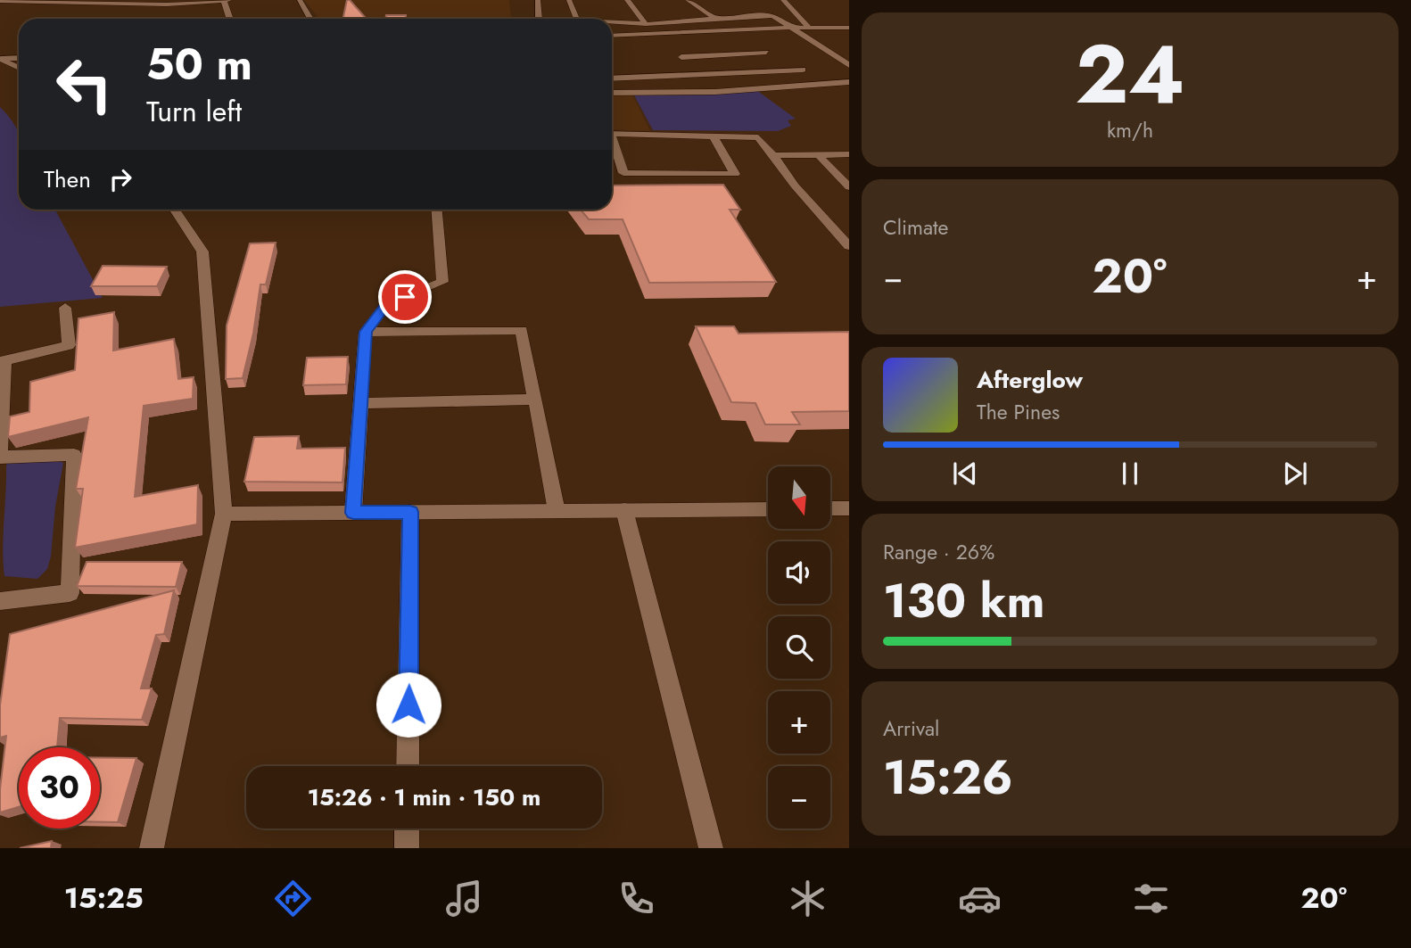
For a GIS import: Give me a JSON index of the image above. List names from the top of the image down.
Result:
{
  "north": "bottom",
  "page": {
    "tile": [
      ["24", "km/h"],
      "Climate",
      ["Range · 26%", "130 km"],
      ["Arrival", "15:26"]
    ],
    "turn": ["50 m", "Turn left"],
    "then": "Then",
    "heat": ["−", "20°", "+"],
    "song": ["Afterglow", "The Pines"],
    "map_buttons": ["+", "−"],
    "limit": "30",
    "trip": "15:26 · 1 min · 150 m",
    "tabs": ["15:25", "20°"]
  }
}
